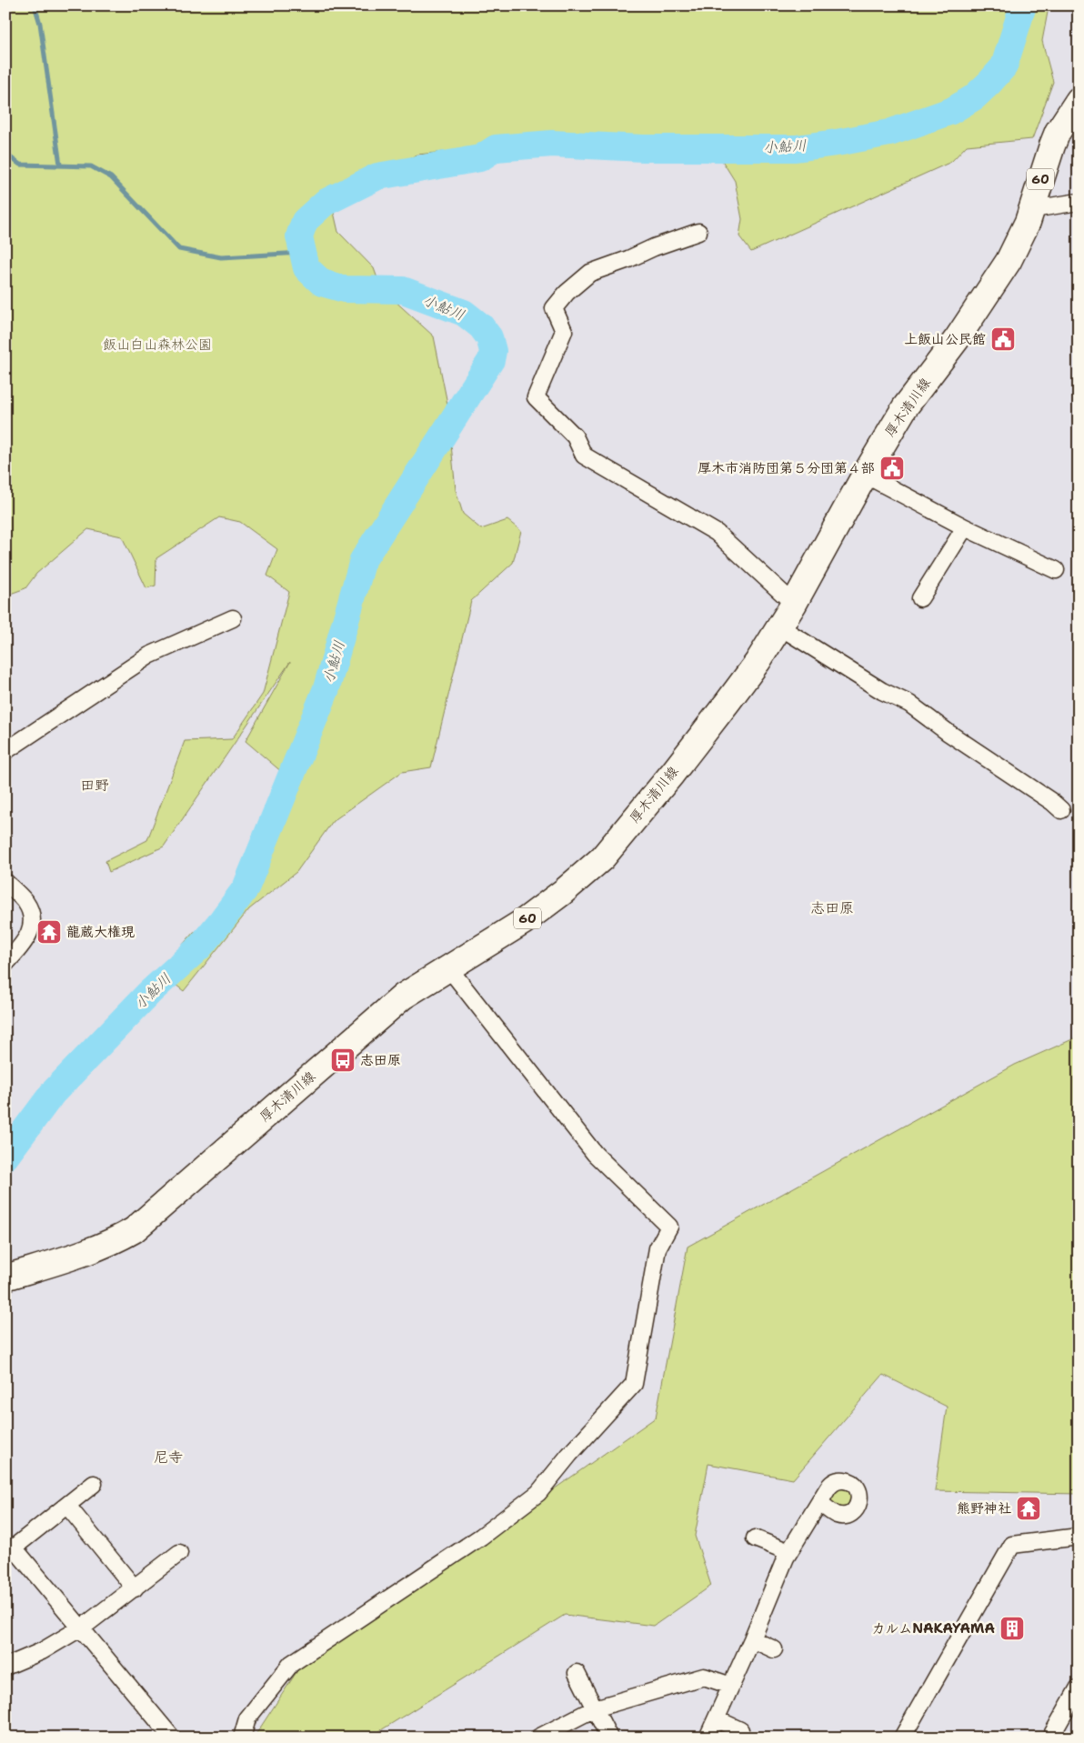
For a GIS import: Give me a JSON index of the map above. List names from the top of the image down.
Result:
{
  "streets": {
    "main road": ["60", "厚木清川線"]
  },
  "districts": ["田野", "志田原", "尼寺"],
  "water": ["小鮎川"],
  "parks": ["飯山白山森林公園"],
  "places": {
    "public building": ["上飯山公民館", "厚木市消防団第５分団第４部"],
    "temple": ["龍蔵大権現", "熊野神社"],
    "bus stop": ["志田原"],
    "building": ["カルムNAKAYAMA"]
  }
}
